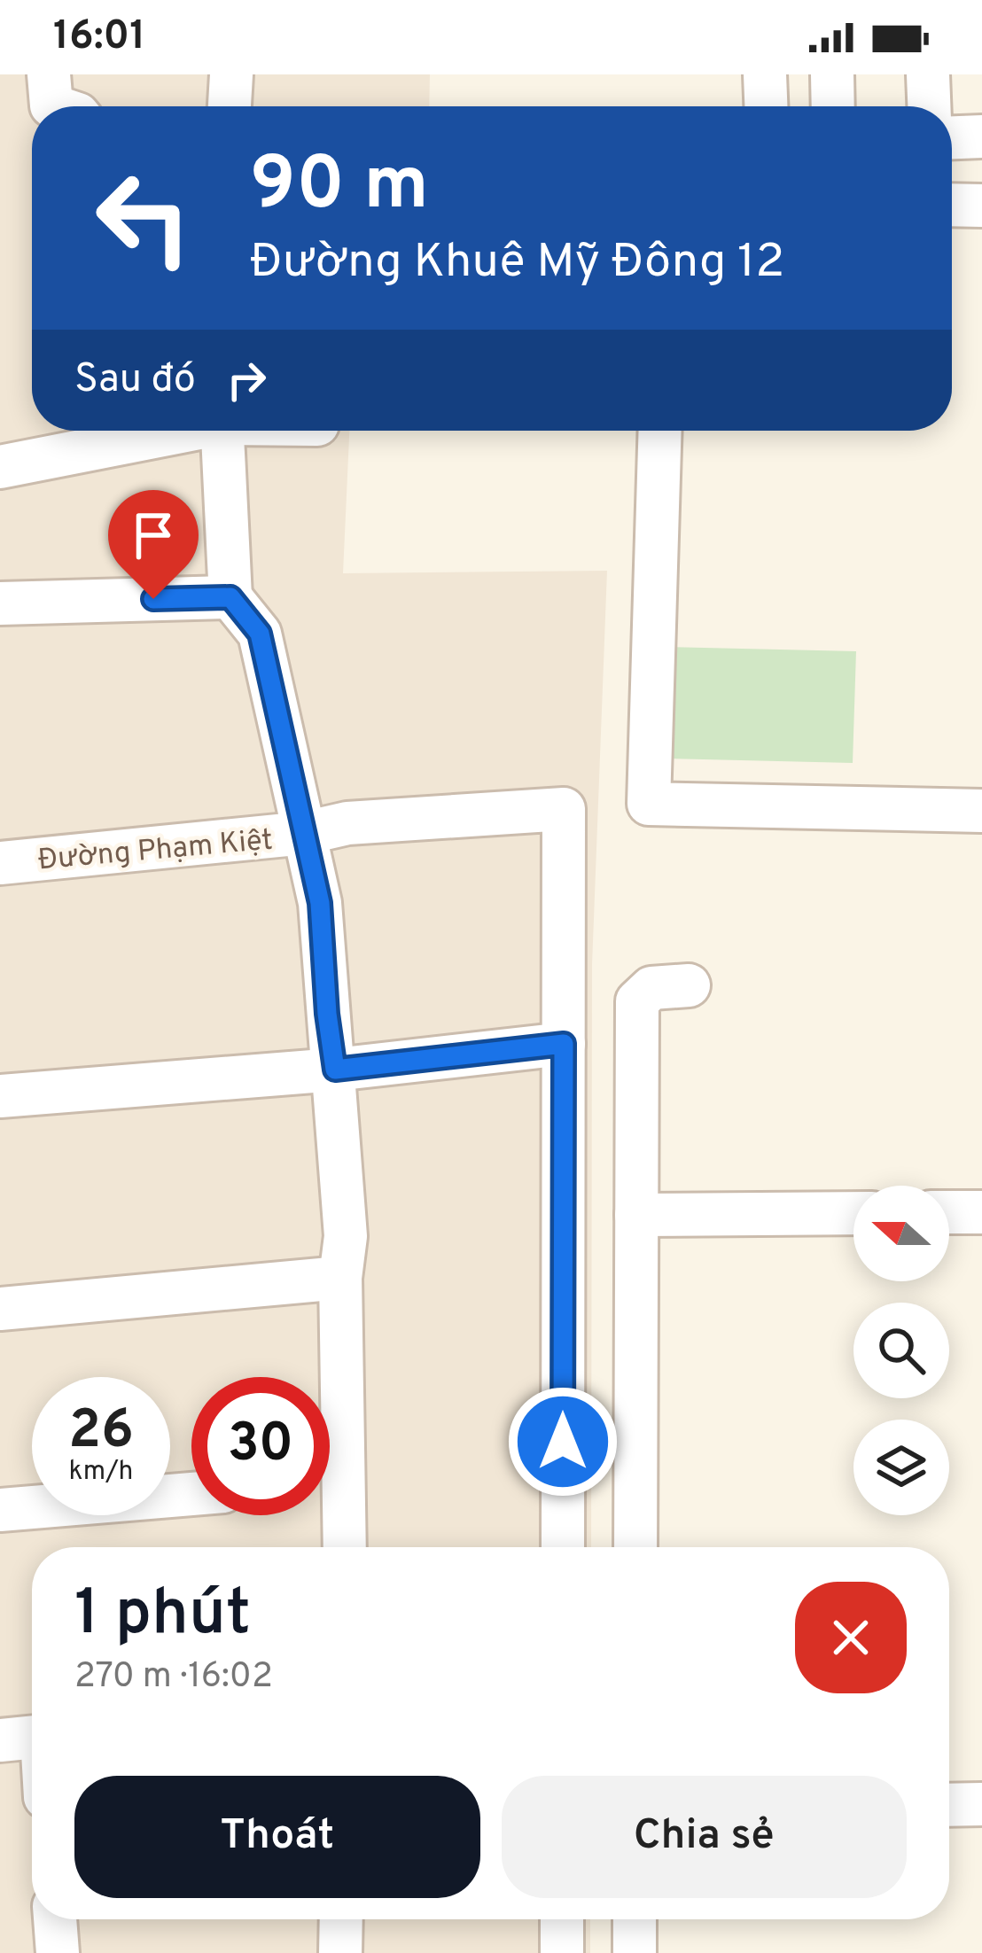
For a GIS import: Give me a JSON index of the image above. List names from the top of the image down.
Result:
{
  "streets": {
    "street": ["Đường Phạm Kiệt"]
  },
  "north": "left",
  "page": {
    "status": "16:01",
    "turn": ["90 m", "Đường Khuê Mỹ Đông 12"],
    "then": "Sau đó",
    "speed": "26 km/h",
    "limit": "30",
    "heading": ["1 phút", "270 m · 16:02"],
    "buttons": ["Thoát", "Chia sẻ"]
  }
}
